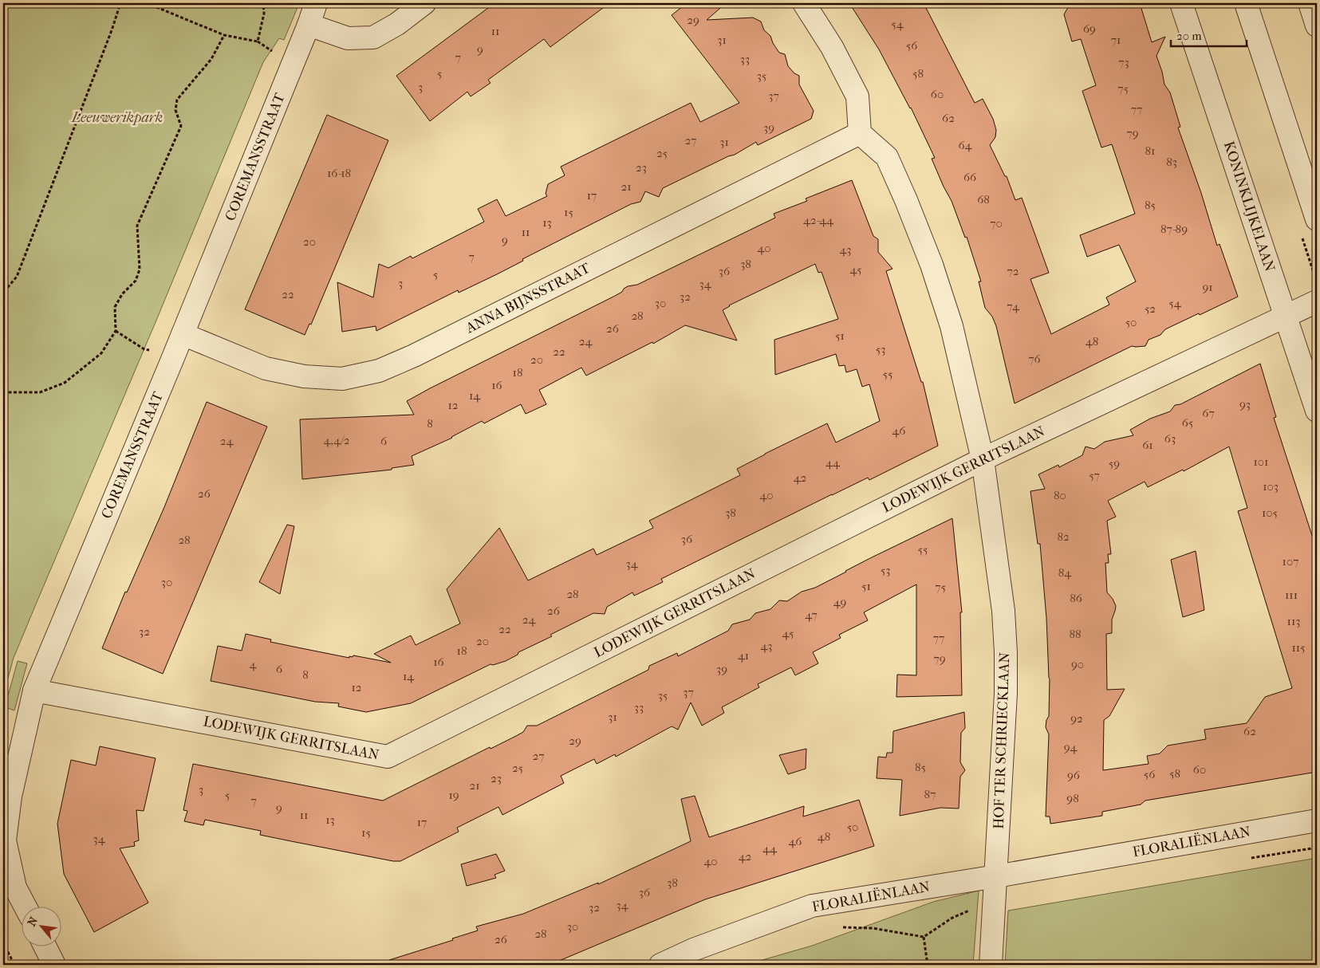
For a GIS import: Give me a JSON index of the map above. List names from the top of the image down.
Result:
{
  "streets": {
    "street": [
      "COREMANSSTRAAT",
      "KONINKLIJKELAAN",
      "ANNA BIJNSSTRAAT",
      "LODEWIJK GERRITSLAAN",
      "HOF TER SCHRIECKLAAN",
      "FLORALIËNLAAN"
    ]
  },
  "crossings": [
    ["COREMANSSTRAAT", "ANNA BIJNSSTRAAT"],
    ["COREMANSSTRAAT", "LODEWIJK GERRITSLAAN"],
    ["KONINKLIJKELAAN", "LODEWIJK GERRITSLAAN"],
    ["ANNA BIJNSSTRAAT", "HOF TER SCHRIECKLAAN"],
    ["LODEWIJK GERRITSLAAN", "HOF TER SCHRIECKLAAN"],
    ["HOF TER SCHRIECKLAAN", "FLORALIËNLAAN"]
  ],
  "parks": ["Leeuwerikpark"],
  "house_numbers": [
    "29",
    "54",
    "69",
    "11",
    "31",
    "71",
    "56",
    "9",
    "7",
    "33",
    "73",
    "5",
    "58",
    "35",
    "3",
    "75",
    "60",
    "37",
    "77",
    "62",
    "39",
    "79",
    "27",
    "31",
    "64",
    "81",
    "25",
    "83",
    "23",
    "16-18",
    "66",
    "21",
    "17",
    "68",
    "85",
    "15",
    "42-44",
    "13",
    "70",
    "87-89",
    "11",
    "9",
    "20",
    "40",
    "43",
    "7",
    "38",
    "45",
    "36",
    "72",
    "5",
    "3",
    "34",
    "91",
    "22",
    "32",
    "30",
    "54",
    "74",
    "52",
    "28",
    "50",
    "26",
    "51",
    "24",
    "48",
    "53",
    "22",
    "76",
    "20",
    "18",
    "55",
    "16",
    "14",
    "93",
    "12",
    "67",
    "65",
    "8",
    "46",
    "63",
    "4,4/2",
    "24",
    "6",
    "61",
    "101",
    "44",
    "59",
    "57",
    "42",
    "103",
    "26",
    "40",
    "80",
    "38",
    "105",
    "82",
    "36",
    "28",
    "55",
    "107",
    "34",
    "53",
    "84",
    "30",
    "51",
    "75",
    "28",
    "111",
    "86",
    "49",
    "26",
    "47",
    "24",
    "113",
    "22",
    "32",
    "45",
    "88",
    "77",
    "20",
    "43",
    "115",
    "18",
    "41",
    "79",
    "16",
    "4",
    "90",
    "6",
    "39",
    "8",
    "14",
    "12",
    "37",
    "35",
    "33",
    "31",
    "92",
    "62",
    "29",
    "94",
    "27",
    "85",
    "25",
    "60",
    "58",
    "56",
    "96",
    "23",
    "21",
    "3",
    "87",
    "5",
    "19",
    "98",
    "7",
    "9",
    "11",
    "13",
    "17",
    "50",
    "15",
    "48",
    "34",
    "46",
    "44",
    "42",
    "40",
    "38",
    "36",
    "34",
    "32",
    "30",
    "28",
    "26"
  ],
  "scale_bar": "20 m",
  "north": "top left"
}
